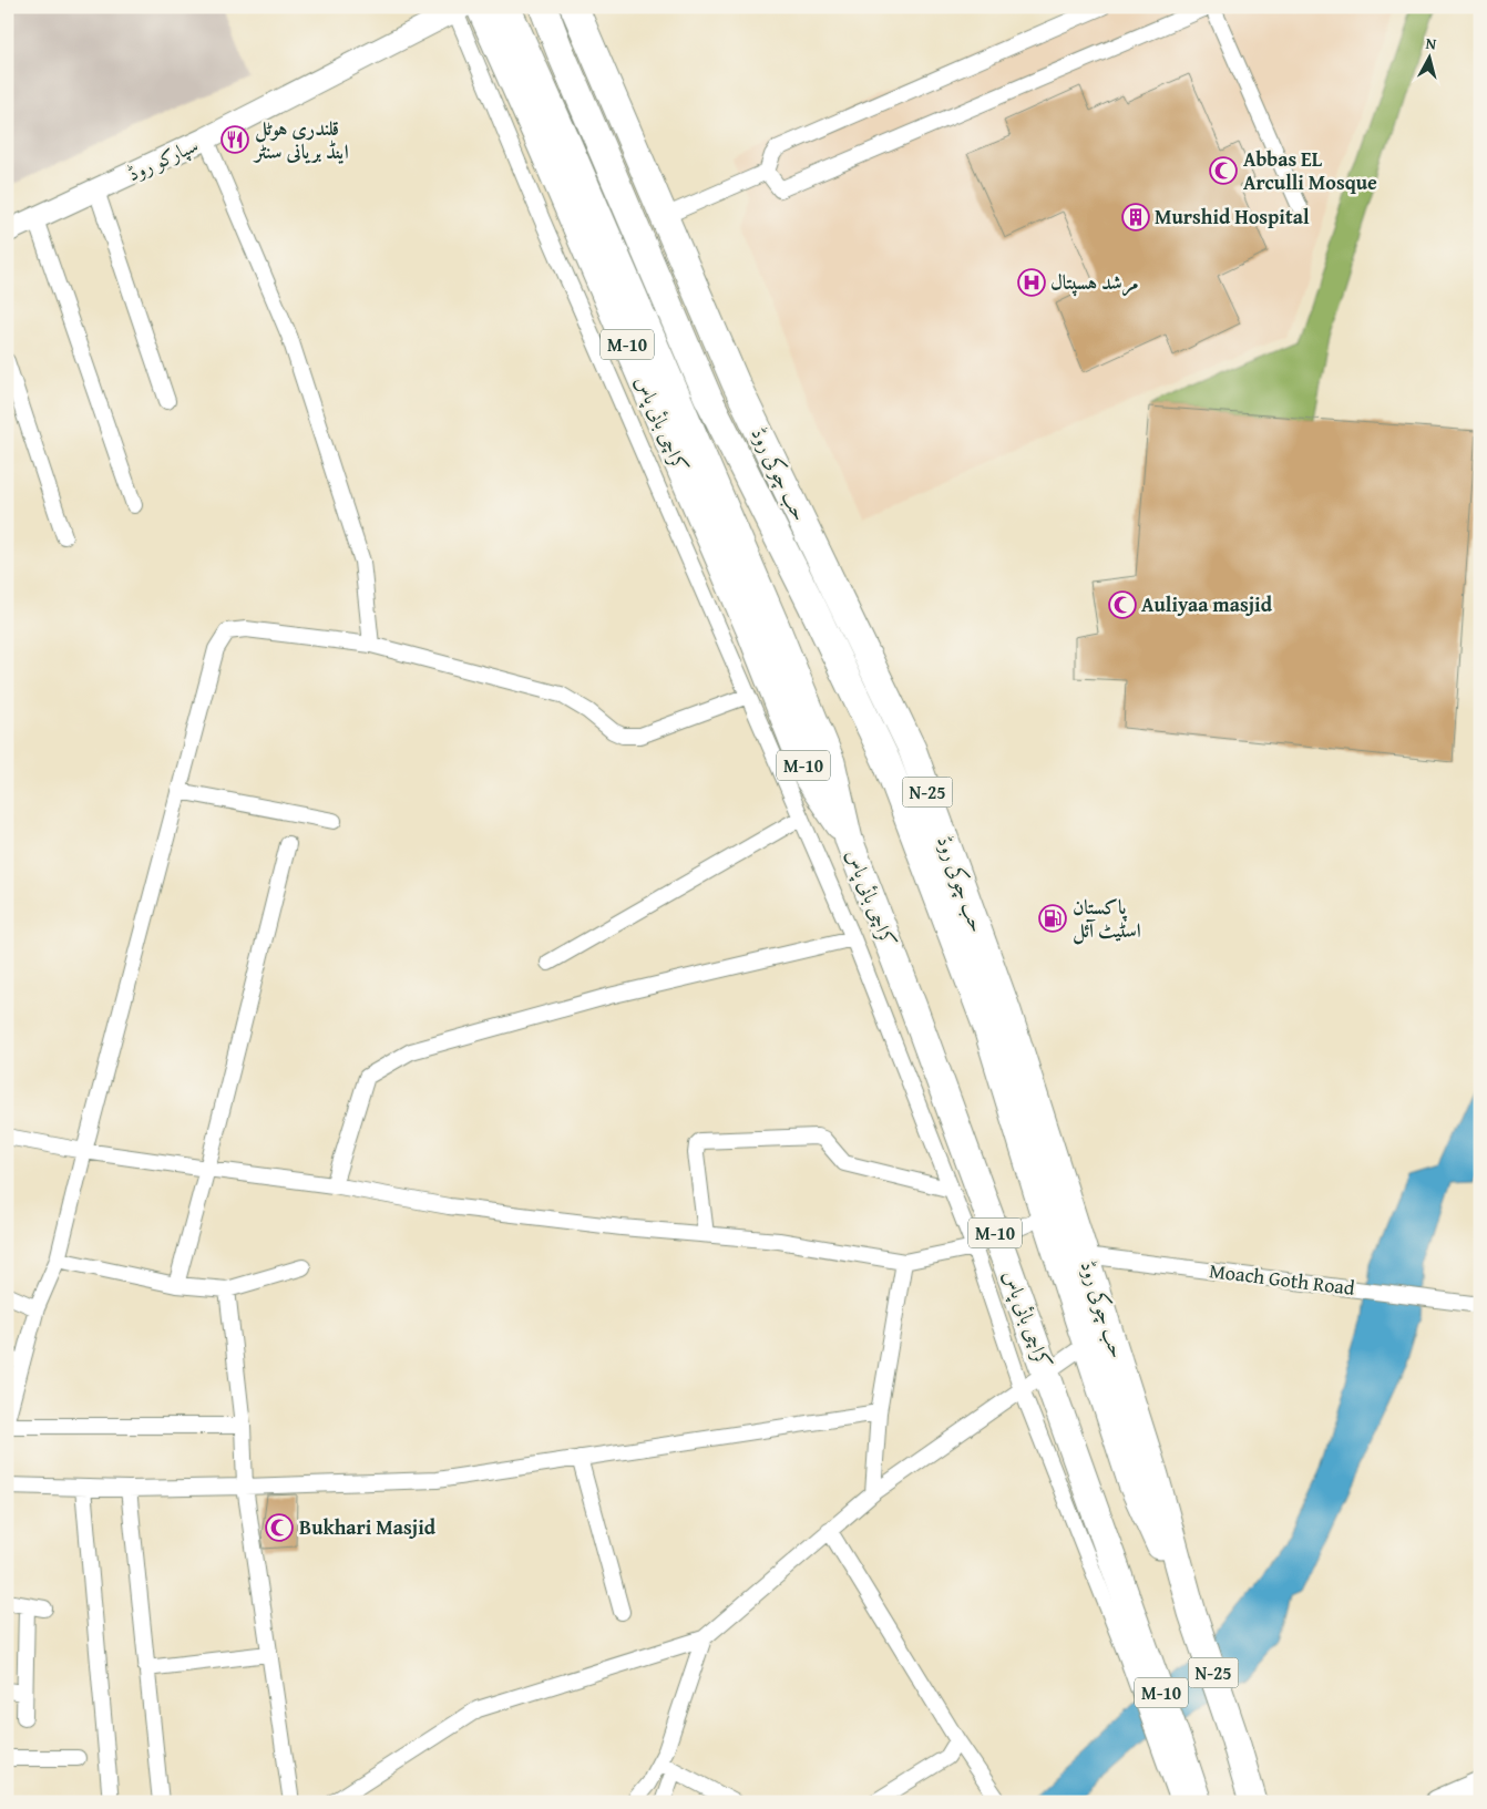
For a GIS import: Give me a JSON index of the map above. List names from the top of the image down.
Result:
{
  "streets": {
    "highway": [
      "M-10",
      "کراچی بائی پاس",
      "حب چوکی روڈ",
      "N-25"
    ],
    "street": ["سپارکو روڈ", "Moach Goth Road"]
  },
  "crossings": [
    ["سپارکو روڈ", "کراچی بائی پاس"],
    ["حب چوکی روڈ", "Moach Goth Road"]
  ],
  "places": {
    "restaurant": ["قلندری ہوٹل اینڈ بریانی سنٹر"],
    "mosque": ["Abbas EL Arculli Mosque", "Auliyaa masjid", "Bukhari Masjid"],
    "building": ["Murshid Hospital"],
    "hospital": ["مرشد ہسپتال"],
    "fuel station": ["پاکستان اسٹیٹ آئل"]
  },
  "north": "top"
}
